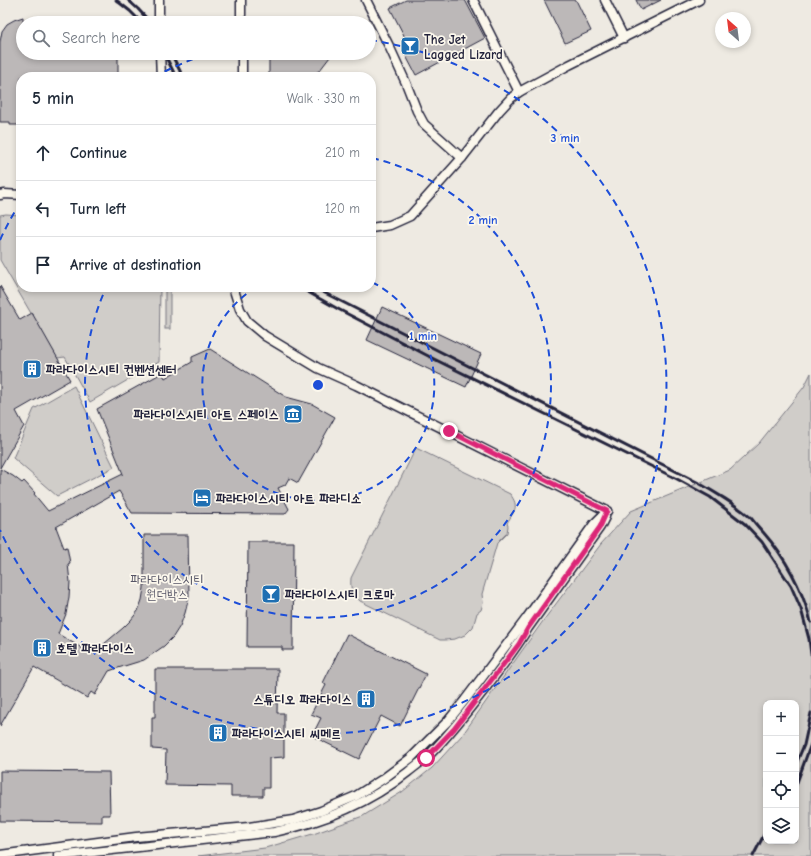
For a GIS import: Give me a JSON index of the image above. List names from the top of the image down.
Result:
{
  "parks": ["파라다이스시티 원더박스"],
  "places": {
    "bar": ["The Jet Lagged Lizard", "파라다이스시티 크로마"],
    "building": [
      "파라다이스시티 컨벤션센터",
      "호텔 파라다이스",
      "스튜디오 파라다이스",
      "파라다이스시티 씨메르"
    ],
    "museum": ["파라다이스시티 아트 스페이스"],
    "hotel": ["파라다이스시티 아트 파라디소"]
  },
  "north": "top left",
  "page": {
    "search": "Search here",
    "heading": ["5 min", "Walk · 330 m"],
    "list": [
      ["Continue", "210 m"],
      ["Turn left", "120 m"],
      "Arrive at destination"
    ],
    "map_buttons": ["+", "−"]
  },
  "rings": ["3 min", "2 min", "1 min"]
}
